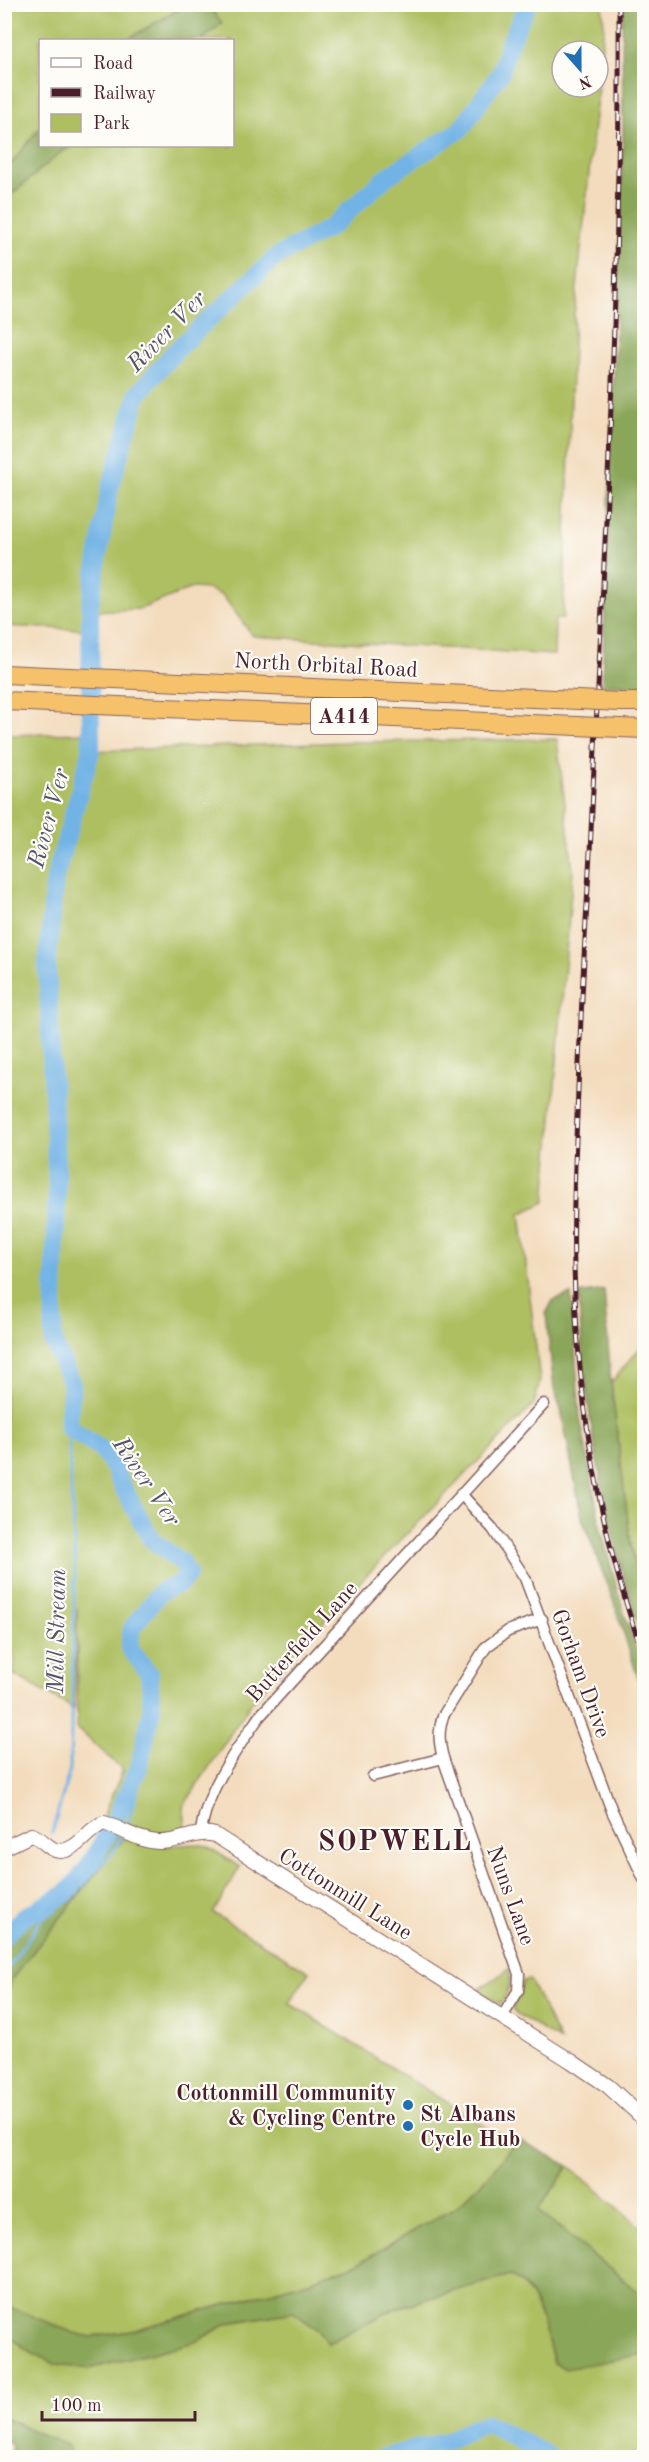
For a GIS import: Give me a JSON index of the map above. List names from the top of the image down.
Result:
{
  "streets": {
    "highway": ["North Orbital Road", "A414"],
    "street": [
      "Butterfield Lane",
      "Gorham Drive",
      "Cottonmill Lane",
      "Nuns Lane"
    ]
  },
  "crossings": [
    ["Butterfield Lane", "Gorham Drive"],
    ["Butterfield Lane", "Cottonmill Lane"],
    ["Gorham Drive", "Nuns Lane"],
    ["Cottonmill Lane", "Nuns Lane"]
  ],
  "districts": ["SOPWELL"],
  "water": ["River Ver", "Mill Stream"],
  "places": ["Cottonmill Community & Cycling Centre", "St Albans Cycle Hub"],
  "legend": ["Road", "Railway", "Park"],
  "scale_bar": "100 m",
  "north": "bottom"
}
